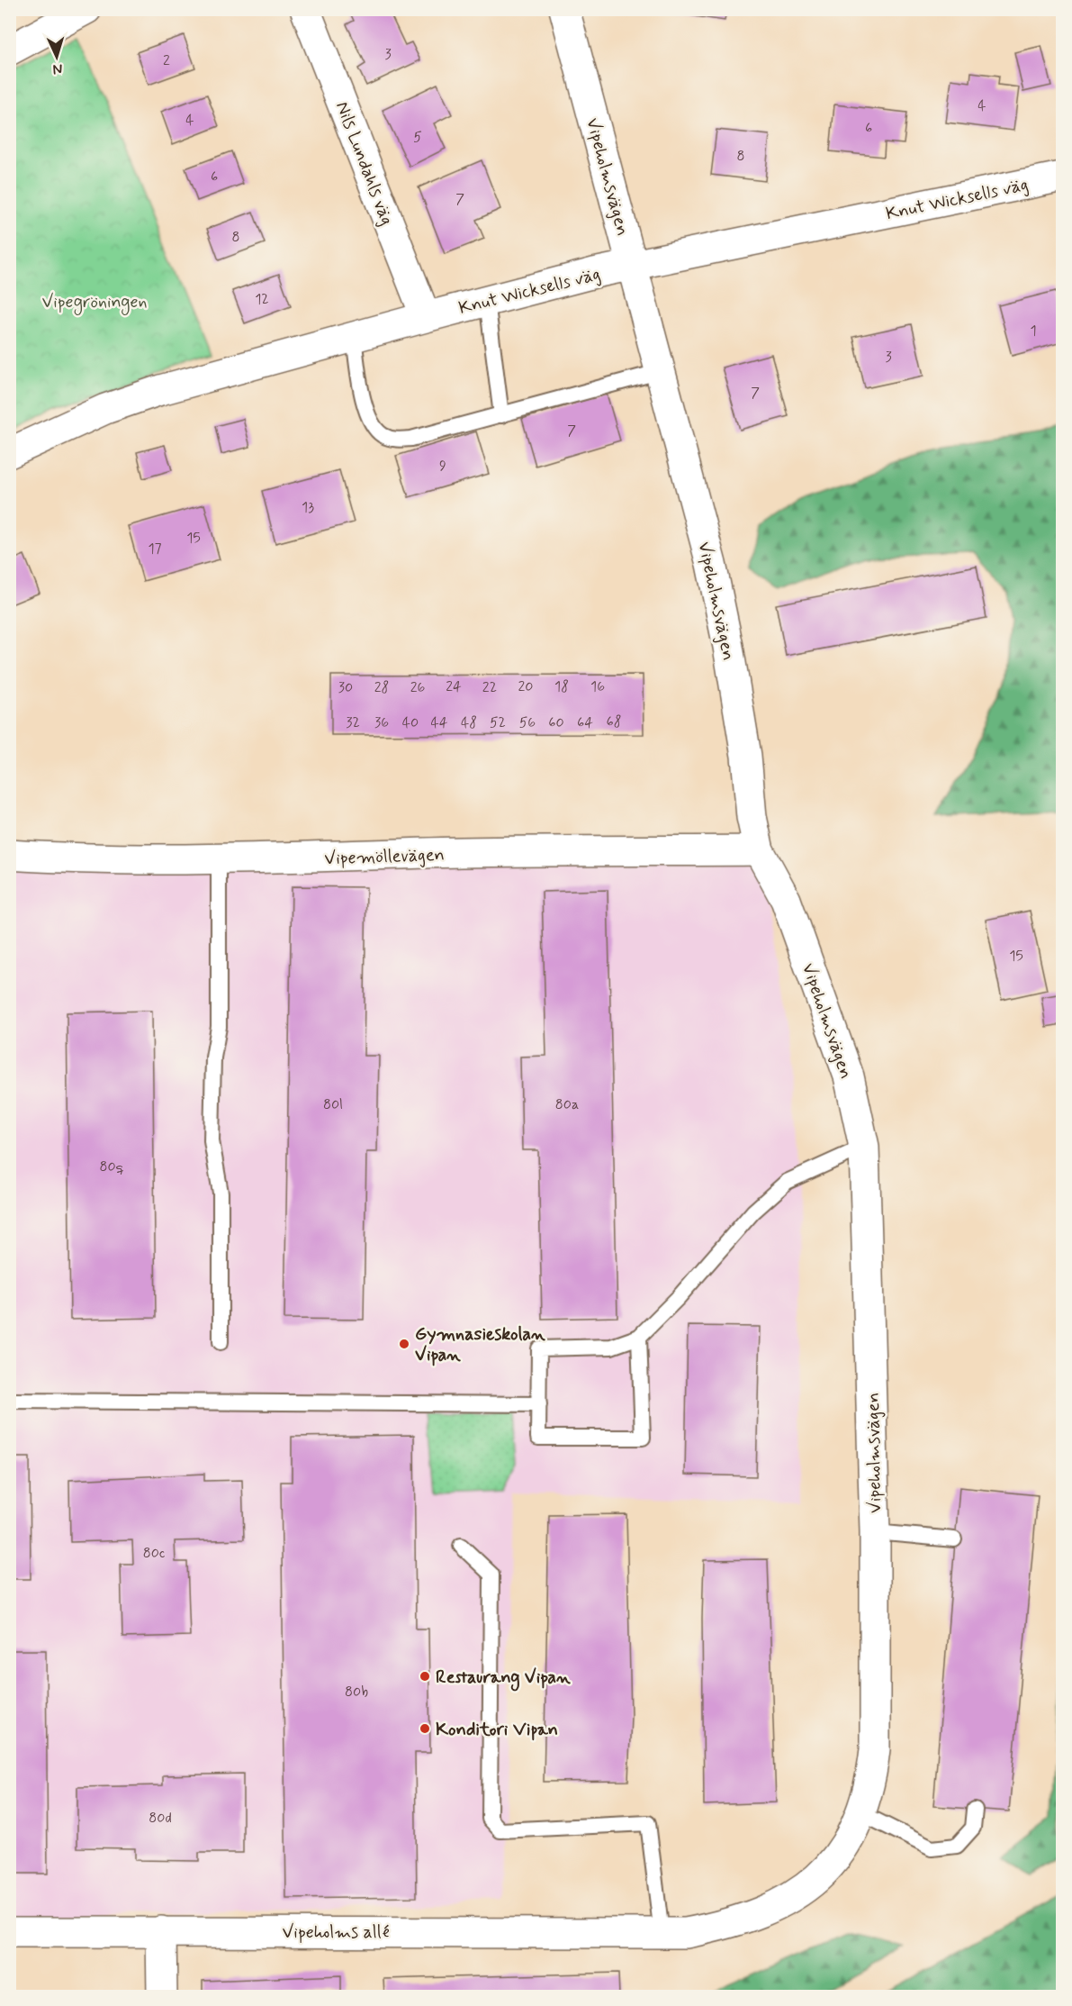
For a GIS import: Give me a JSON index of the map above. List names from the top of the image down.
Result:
{
  "streets": {
    "street": [
      "Nils Lundahls väg",
      "Vipeholmsvägen",
      "Knut Wicksells väg",
      "Vipemöllevägen",
      "Vipeholms allé"
    ]
  },
  "crossings": [
    ["Nils Lundahls väg", "Knut Wicksells väg"],
    ["Vipeholmsvägen", "Knut Wicksells väg"],
    ["Vipeholmsvägen", "Vipemöllevägen"],
    ["Vipeholmsvägen", "Vipeholms allé"]
  ],
  "parks": ["Vipegröningen"],
  "places": ["Gymnasieskolan Vipan", "Restaurang Vipan", "Konditori Vipan"],
  "house_numbers": [
    "3",
    "2",
    "4",
    "4",
    "6",
    "5",
    "8",
    "6",
    "7",
    "8",
    "12",
    "1",
    "3",
    "7",
    "7",
    "9",
    "13",
    "15",
    "17",
    "24",
    "20",
    "18",
    "16",
    "30",
    "28",
    "26",
    "22",
    "68",
    "32",
    "36",
    "40",
    "44",
    "48",
    "52",
    "56",
    "60",
    "64",
    "15",
    "80l",
    "80a",
    "80q",
    "80c",
    "80b",
    "80d"
  ],
  "north": "bottom"
}
